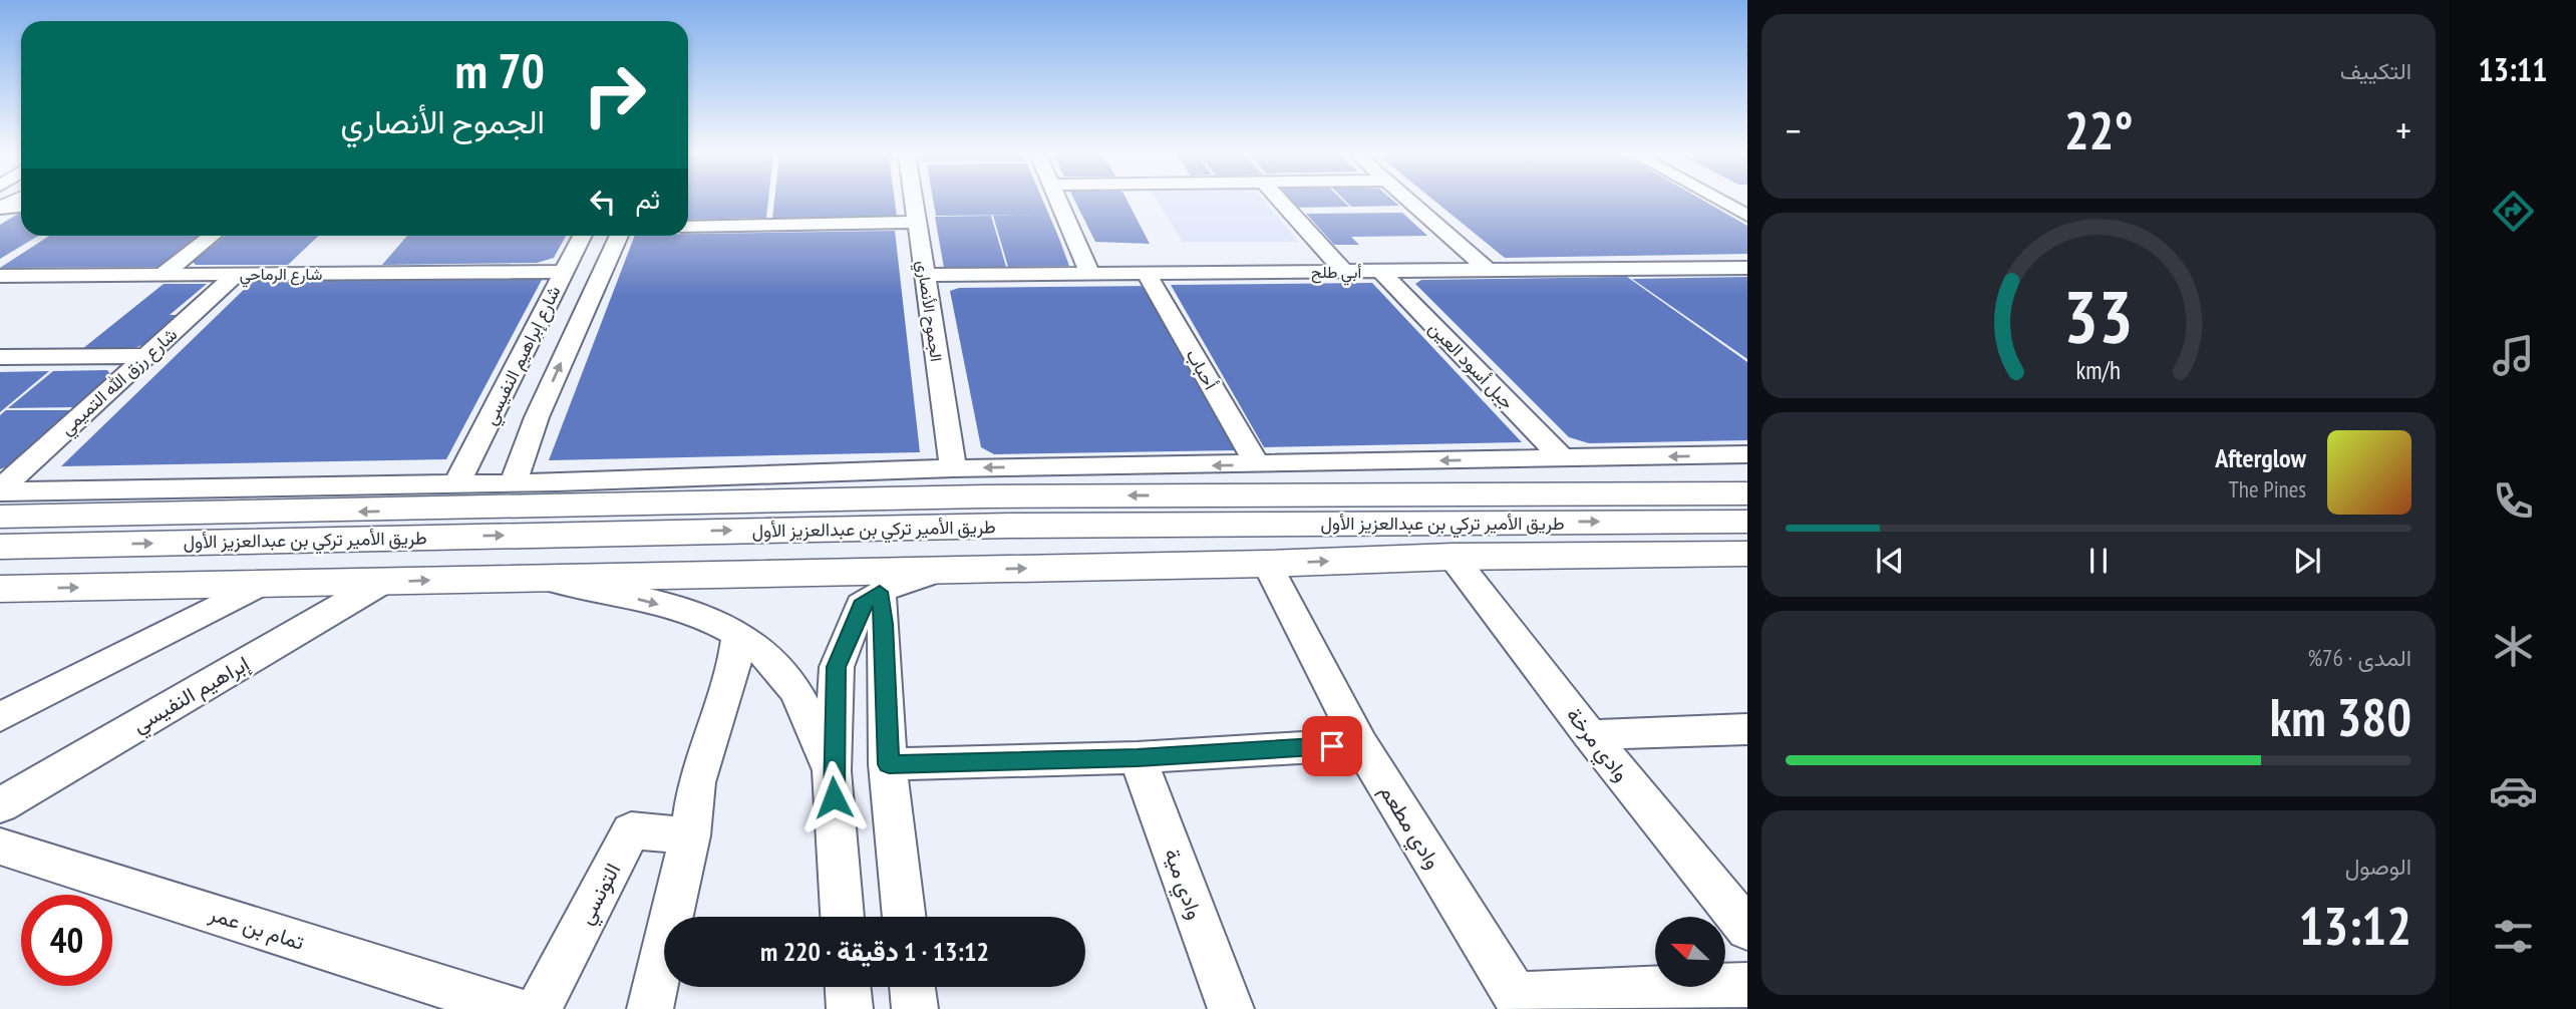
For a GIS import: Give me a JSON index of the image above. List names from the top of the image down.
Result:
{
  "streets": {
    "main road": ["طريق الأمير تركي بن عبدالعزيز الأول"],
    "street": [
      "أبي طلح",
      "شارع الرماحي",
      "الجموح الأنصاري",
      "شارع إبراهيم النفيسي",
      "جبل أسود العين",
      "أحباب",
      "شارع رزق الله التميمي",
      "إبراهيم النفيسي",
      "وادي مرخة",
      "وادي مطعم",
      "وادي مية",
      "التونسي",
      "تمام بن عمر"
    ]
  },
  "crossings": [
    ["أبي طلح", "الجموح الأنصاري"],
    ["أبي طلح", "جبل أسود العين"],
    ["أبي طلح", "أحباب"],
    ["شارع الرماحي", "شارع إبراهيم النفيسي"],
    ["شارع الرماحي", "شارع رزق الله التميمي"]
  ],
  "north": "top left",
  "page": {
    "tabs": "13:11",
    "tile": [
      "التكييف",
      ["المدى · 76%", "380 km"],
      ["الوصول", "13:12"]
    ],
    "turn": ["70 m", "الجموح الأنصاري"],
    "heat": ["−", "22°", "+"],
    "then": "ثم",
    "song": ["Afterglow", "The Pines"],
    "limit": "40",
    "trip": "13:12 · 1 دقيقة · 220 m",
    "gauge": ["33", "km/h"]
  }
}
